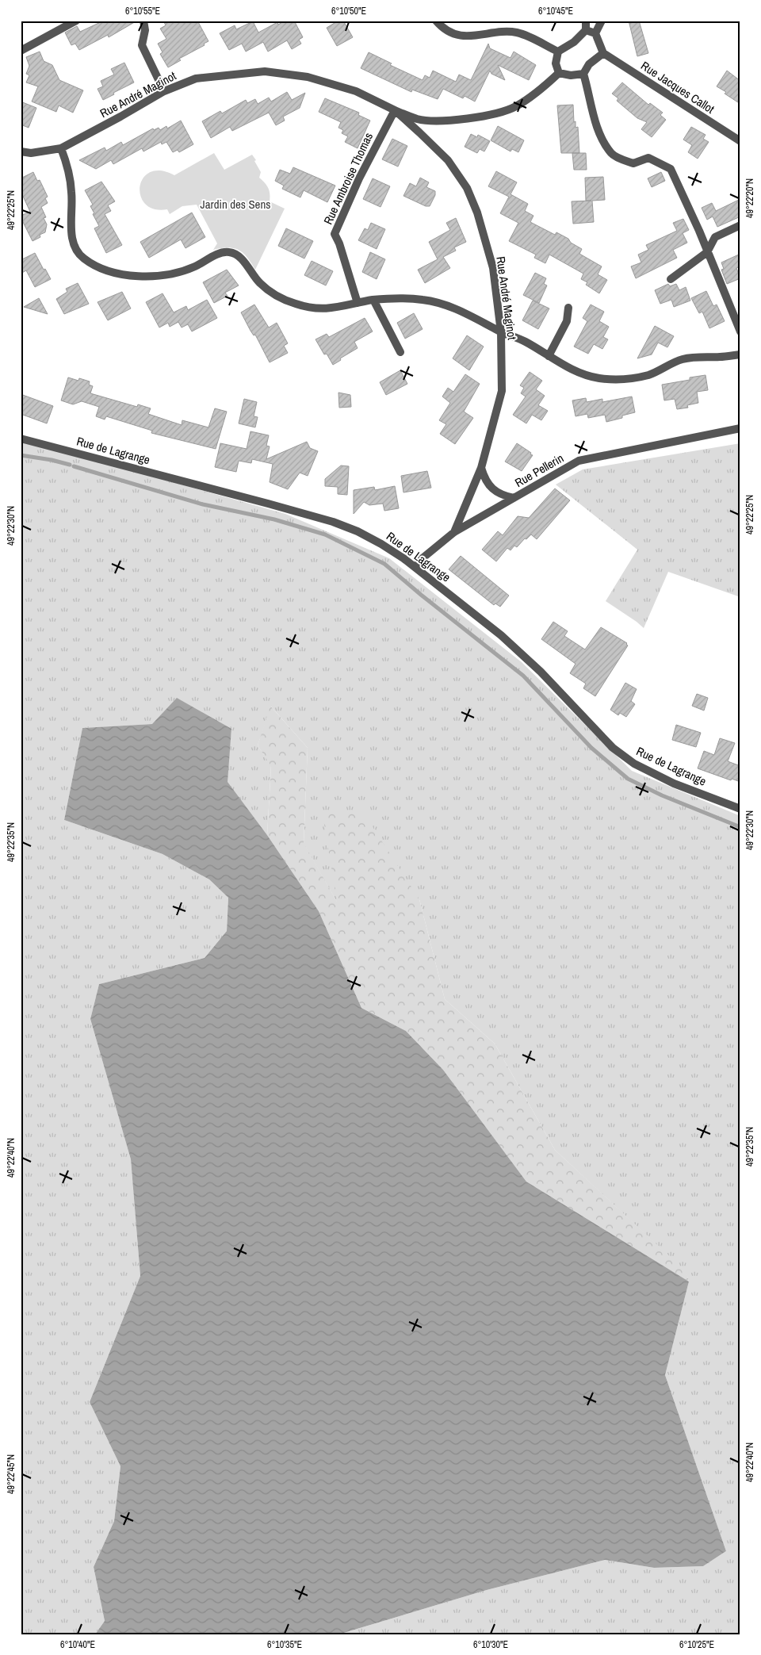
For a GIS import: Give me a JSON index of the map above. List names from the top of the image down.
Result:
{
  "streets": {
    "street": [
      "Rue Jacques Callot",
      "Rue André Maginot",
      "Rue Ambroise Thomas",
      "Rue de Lagrange",
      "Rue Pellerin"
    ]
  },
  "crossings": [
    ["Rue André Maginot", "Rue Ambroise Thomas"],
    ["Rue André Maginot", "Rue Pellerin"],
    ["Rue de Lagrange", "Rue Pellerin"]
  ],
  "parks": ["Jardin des Sens"],
  "coordinates": [
    "6°10'55\"E",
    "6°10'50\"E",
    "6°10'45\"E",
    "49°22'20\"N",
    "49°22'25\"N",
    "49°22'30\"N",
    "49°22'35\"N",
    "49°22'40\"N",
    "49°22'45\"N",
    "6°10'40\"E",
    "6°10'35\"E",
    "6°10'30\"E",
    "6°10'25\"E"
  ]
}
